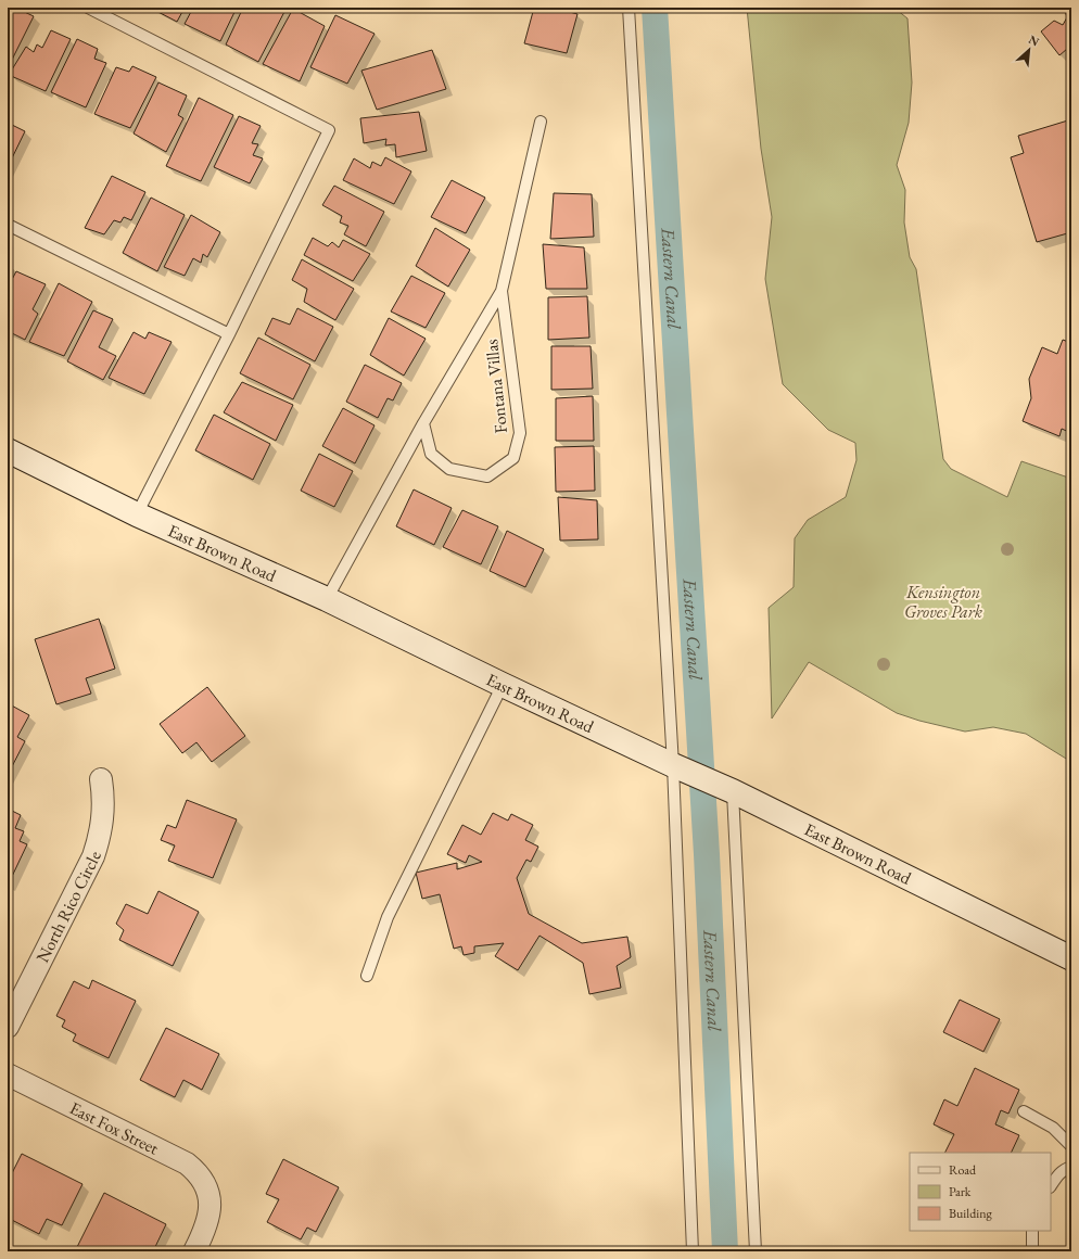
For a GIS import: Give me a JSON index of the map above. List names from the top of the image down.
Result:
{
  "streets": {
    "main road": ["East Brown Road"],
    "street": ["North Rico Circle", "East Fox Street"],
    "lane": ["Fontana Villas"]
  },
  "crossings": [
    ["Fontana Villas", "East Brown Road"]
  ],
  "water": ["Eastern Canal"],
  "parks": ["Kensington Groves Park"],
  "legend": ["Road", "Park", "Building"],
  "north": "top right"
}
